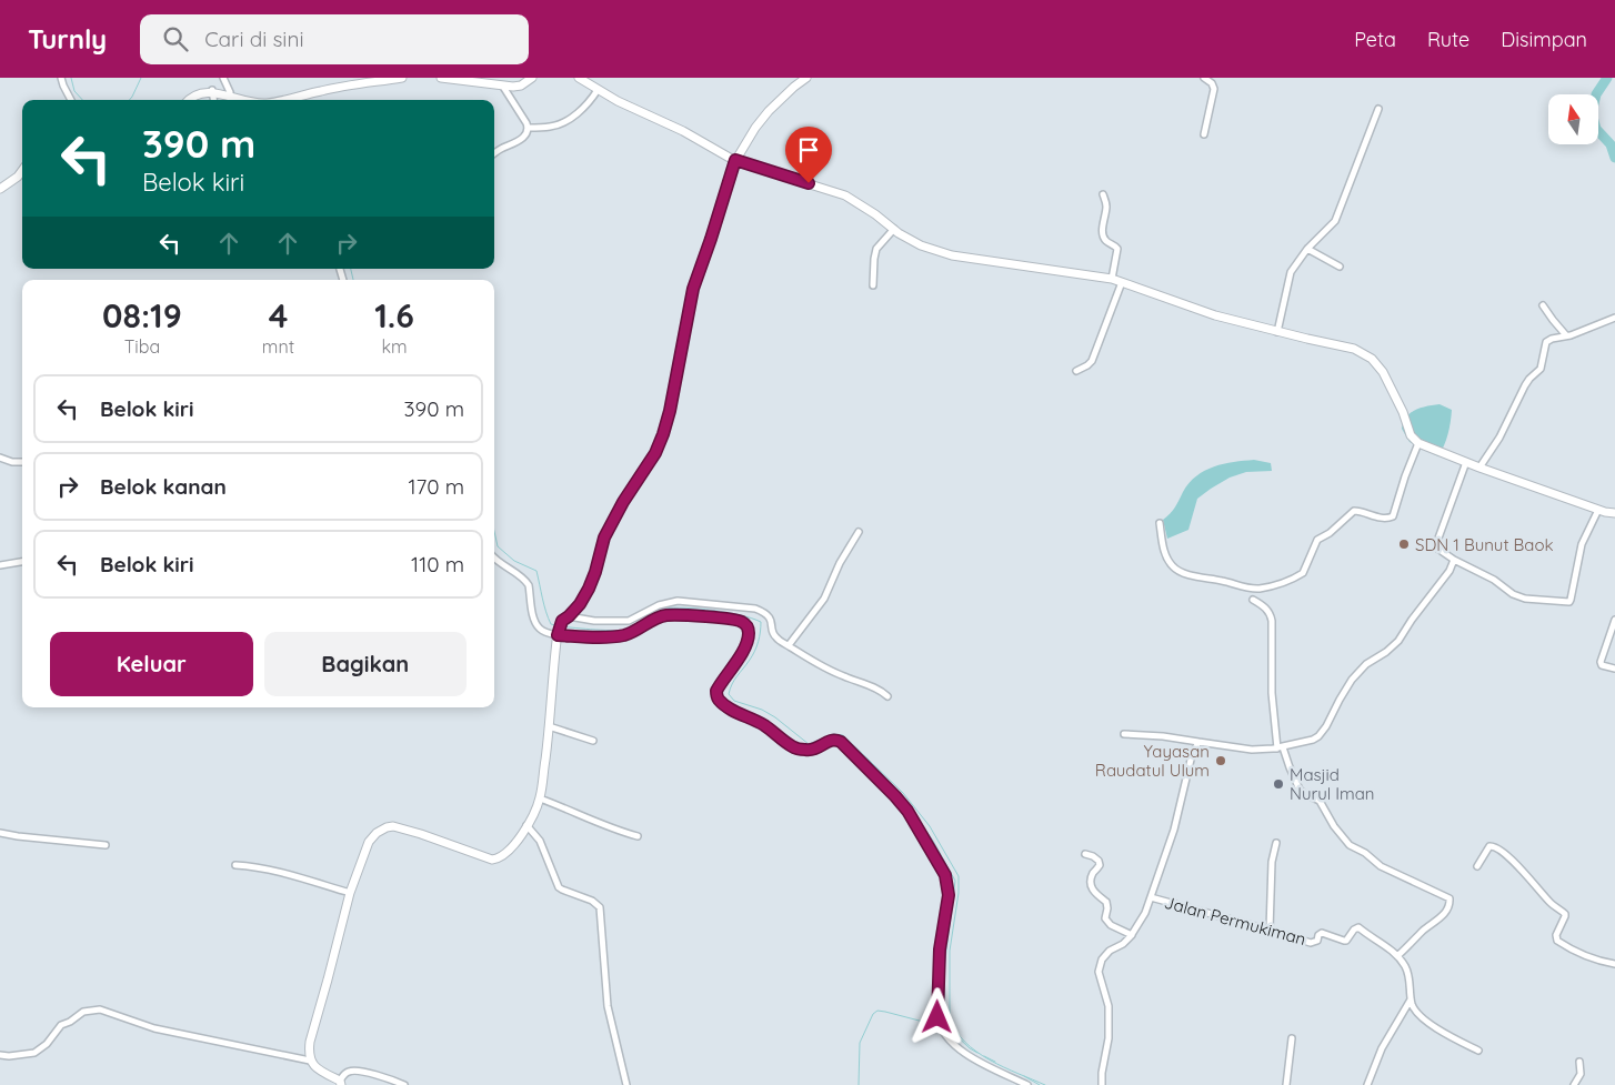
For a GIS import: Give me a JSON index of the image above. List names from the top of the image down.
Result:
{
  "streets": {
    "street": ["Jalan Permukiman"]
  },
  "places": ["SDN 1 Bunut Baok", "Yayasan Raudatul Ulum", "Masjid Nurul Iman"],
  "north": "top",
  "page": {
    "header": "Turnly",
    "search": "Cari di sini",
    "nav": ["Peta", "Rute", "Disimpan"],
    "turn": ["390 m", "Belok kiri"],
    "eta": [
      "08:19",
      "Tiba",
      "4",
      "mnt",
      "1.6",
      "km"
    ],
    "list": [
      {
        "name": "Belok kiri",
        "value": "390 m"
      },
      {
        "name": "Belok kanan",
        "value": "170 m"
      },
      {
        "name": "Belok kiri",
        "value": "110 m"
      }
    ],
    "buttons": ["Keluar", "Bagikan"]
  }
}
